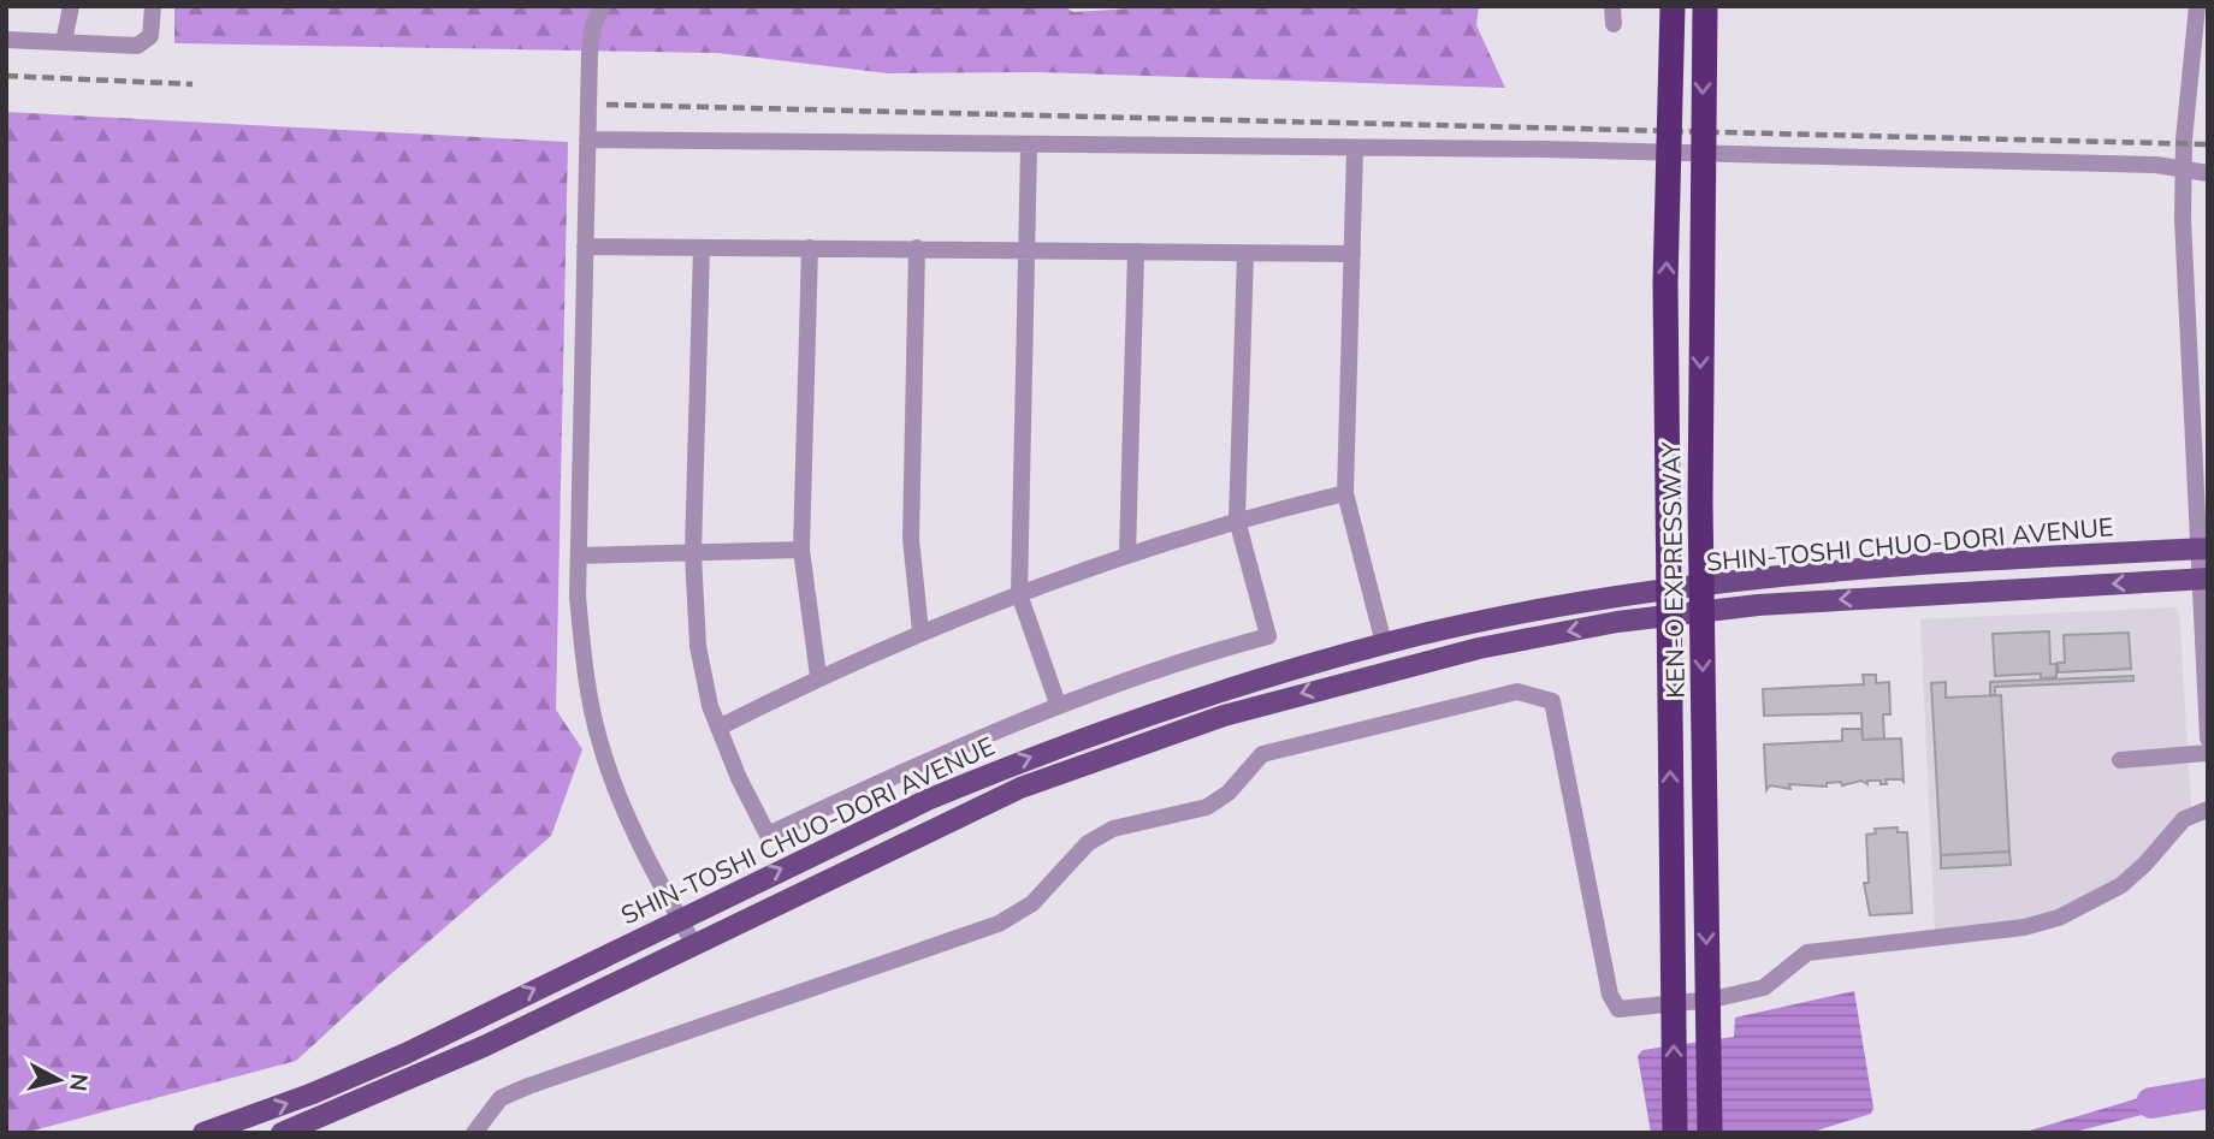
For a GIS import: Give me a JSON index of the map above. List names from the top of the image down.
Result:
{
  "streets": {
    "highway": ["KEN-O EXPRESSWAY"],
    "main road": ["SHIN-TOSHI CHUO-DORI AVENUE"]
  },
  "north": "right"
}
